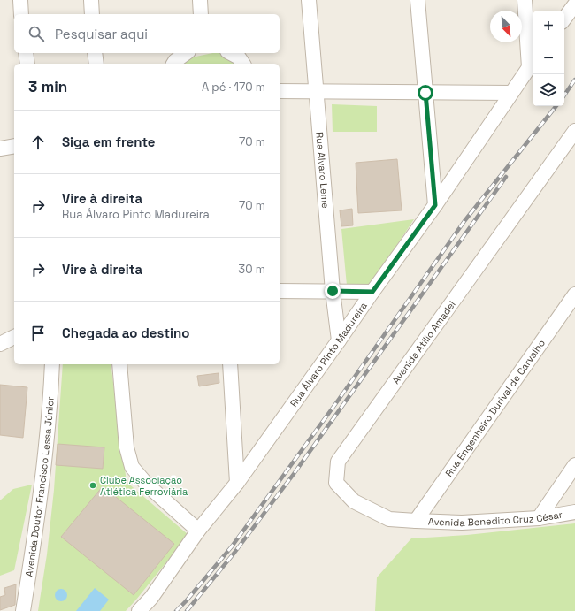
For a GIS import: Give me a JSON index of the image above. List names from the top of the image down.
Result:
{
  "streets": {
    "street": [
      "Rua Álvaro Leme",
      "Avenida Atílio Amadei",
      "Rua Álvaro Pinto Madureira",
      "Rua Engenheiro Durival de Carvalho",
      "Avenida Doutor Francisco Lessa Júnior",
      "Avenida Benedito Cruz César"
    ]
  },
  "crossings": [
    ["Rua Álvaro Leme", "Rua Álvaro Pinto Madureira"],
    ["Avenida Atílio Amadei", "Rua Engenheiro Durival de Carvalho"],
    ["Avenida Atílio Amadei", "Avenida Benedito Cruz César"],
    ["Rua Engenheiro Durival de Carvalho", "Avenida Benedito Cruz César"]
  ],
  "places": ["Clube Associação Atlética Ferroviária"],
  "north": "bottom right",
  "page": {
    "map_buttons": ["+", "−"],
    "search": "Pesquisar aqui",
    "heading": ["3 min", "A pé · 170 m"],
    "list": [
      ["Siga em frente", "70 m"],
      ["Vire à direita", "Rua Álvaro Pinto Madureira", "70 m"],
      ["Vire à direita", "30 m"],
      "Chegada ao destino"
    ]
  }
}
